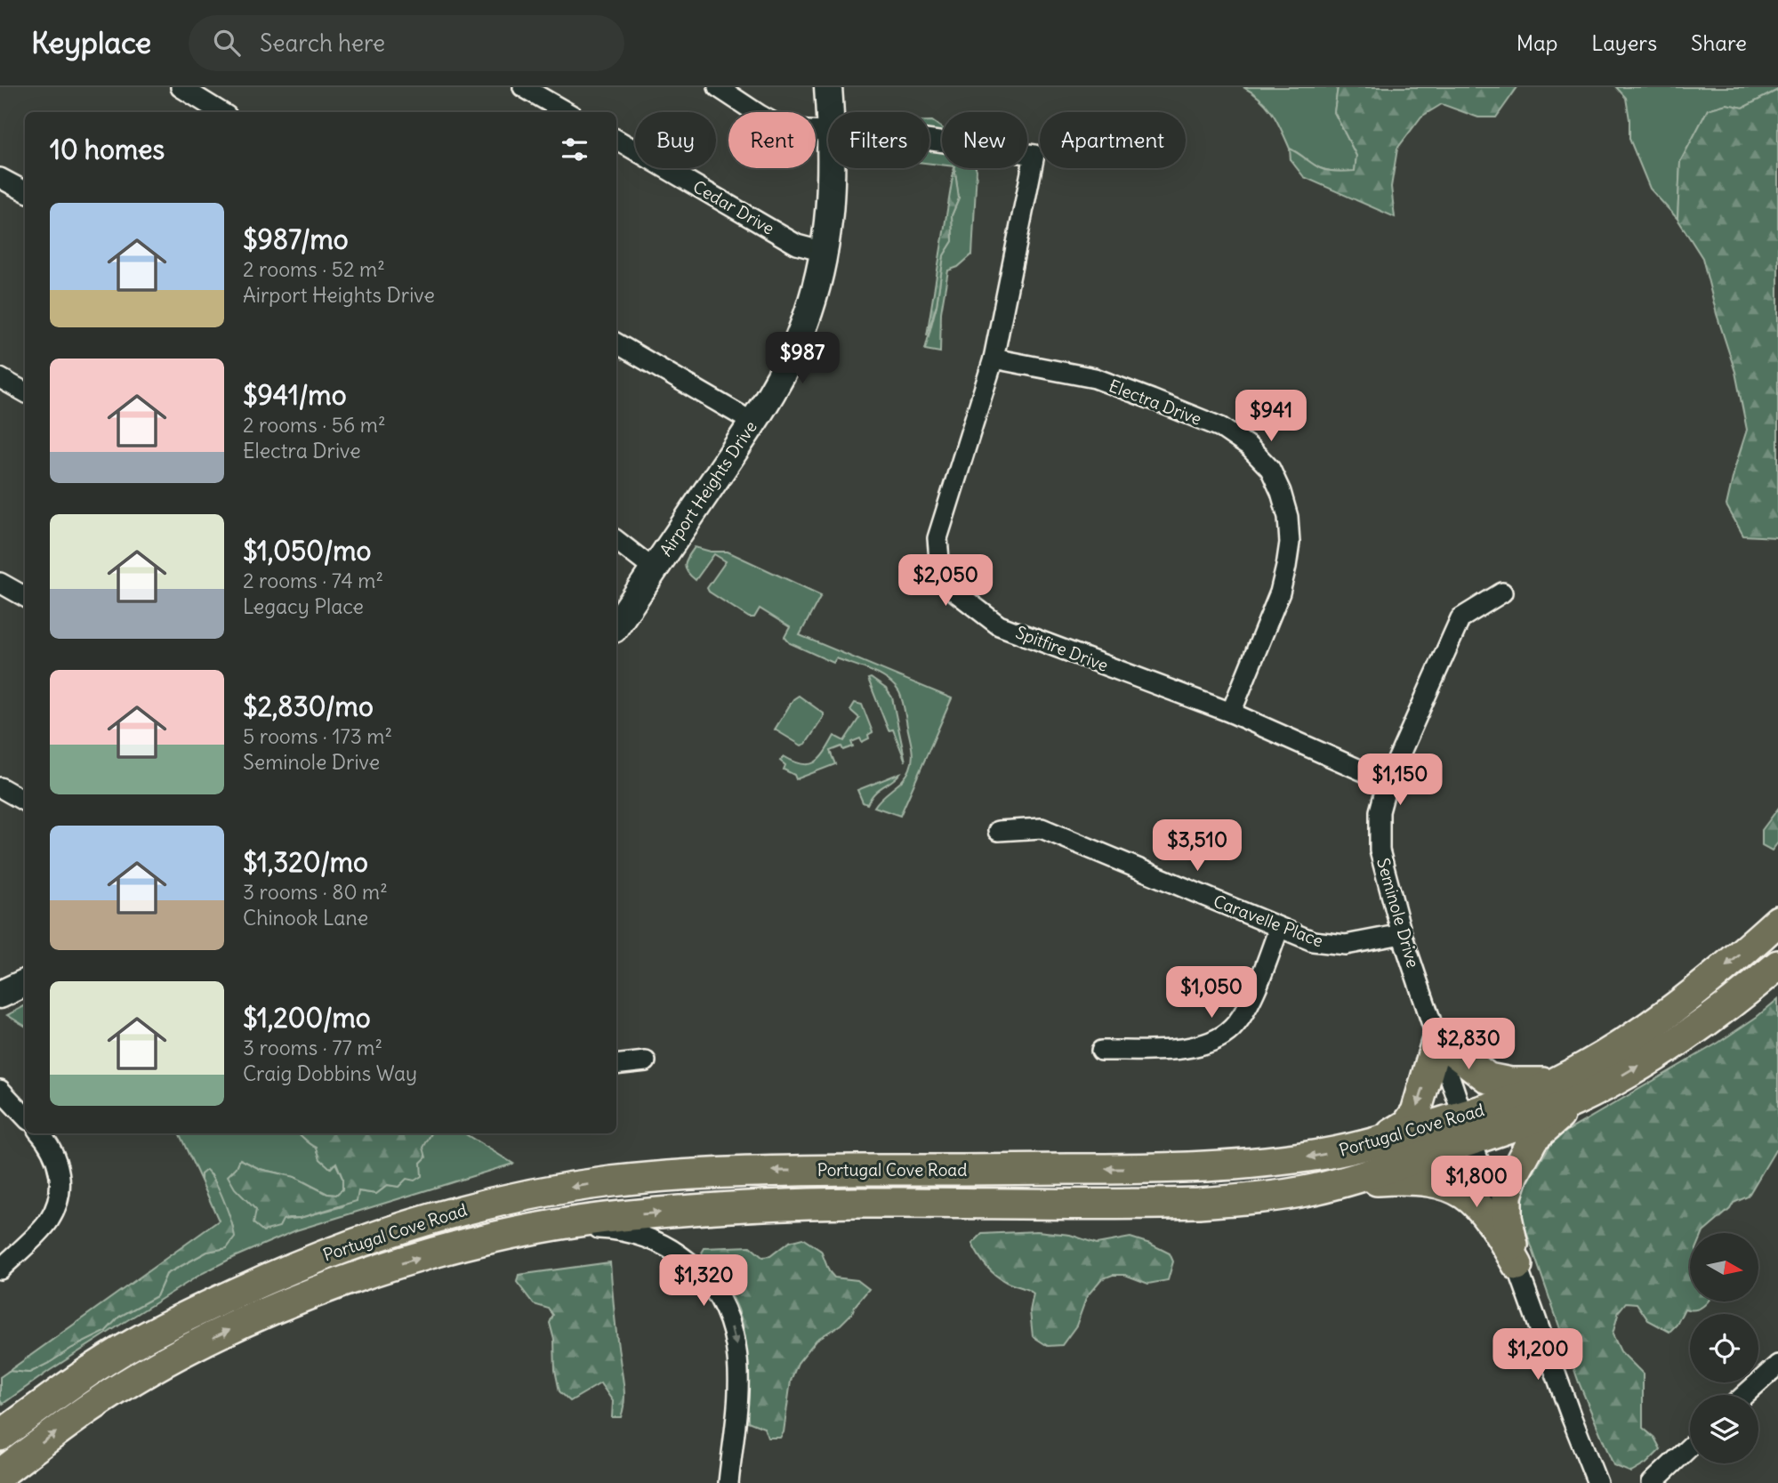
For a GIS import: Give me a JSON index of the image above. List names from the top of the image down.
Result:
{
  "streets": {
    "main road": ["Portugal Cove Road"],
    "street": [
      "Cedar Drive",
      "Electra Drive",
      "Airport Heights Drive",
      "Spitfire Drive",
      "Seminole Drive",
      "Caravelle Place"
    ]
  },
  "crossings": [
    ["Cedar Drive", "Airport Heights Drive"],
    ["Electra Drive", "Spitfire Drive"],
    ["Spitfire Drive", "Seminole Drive"],
    ["Seminole Drive", "Caravelle Place"],
    ["Seminole Drive", "Portugal Cove Road"]
  ],
  "north": "right",
  "page": {
    "header": "Keyplace",
    "search": "Search here",
    "nav": ["Map", "Layers", "Share"],
    "chip": [
      "Buy",
      "Rent",
      "Filters",
      "New",
      "Apartment"
    ],
    "heading": "10 homes",
    "list": [
      {
        "name": "$987/mo",
        "note": "2 rooms · 52 m² · Airport Heights Drive"
      },
      {
        "name": "$941/mo",
        "note": "2 rooms · 56 m² · Electra Drive"
      },
      {
        "name": "$1,050/mo",
        "note": "2 rooms · 74 m² · Legacy Place"
      },
      {
        "name": "$2,830/mo",
        "note": "5 rooms · 173 m² · Seminole Drive"
      },
      {
        "name": "$1,320/mo",
        "note": "3 rooms · 80 m² · Chinook Lane"
      },
      {
        "name": "$1,200/mo",
        "note": "3 rooms · 77 m² · Craig Dobbins Way"
      }
    ],
    "price": [
      "$987",
      "$941",
      "$2,050",
      "$1,150",
      "$3,510",
      "$1,050",
      "$2,830",
      "$1,800",
      "$1,320",
      "$1,200"
    ]
  }
}
